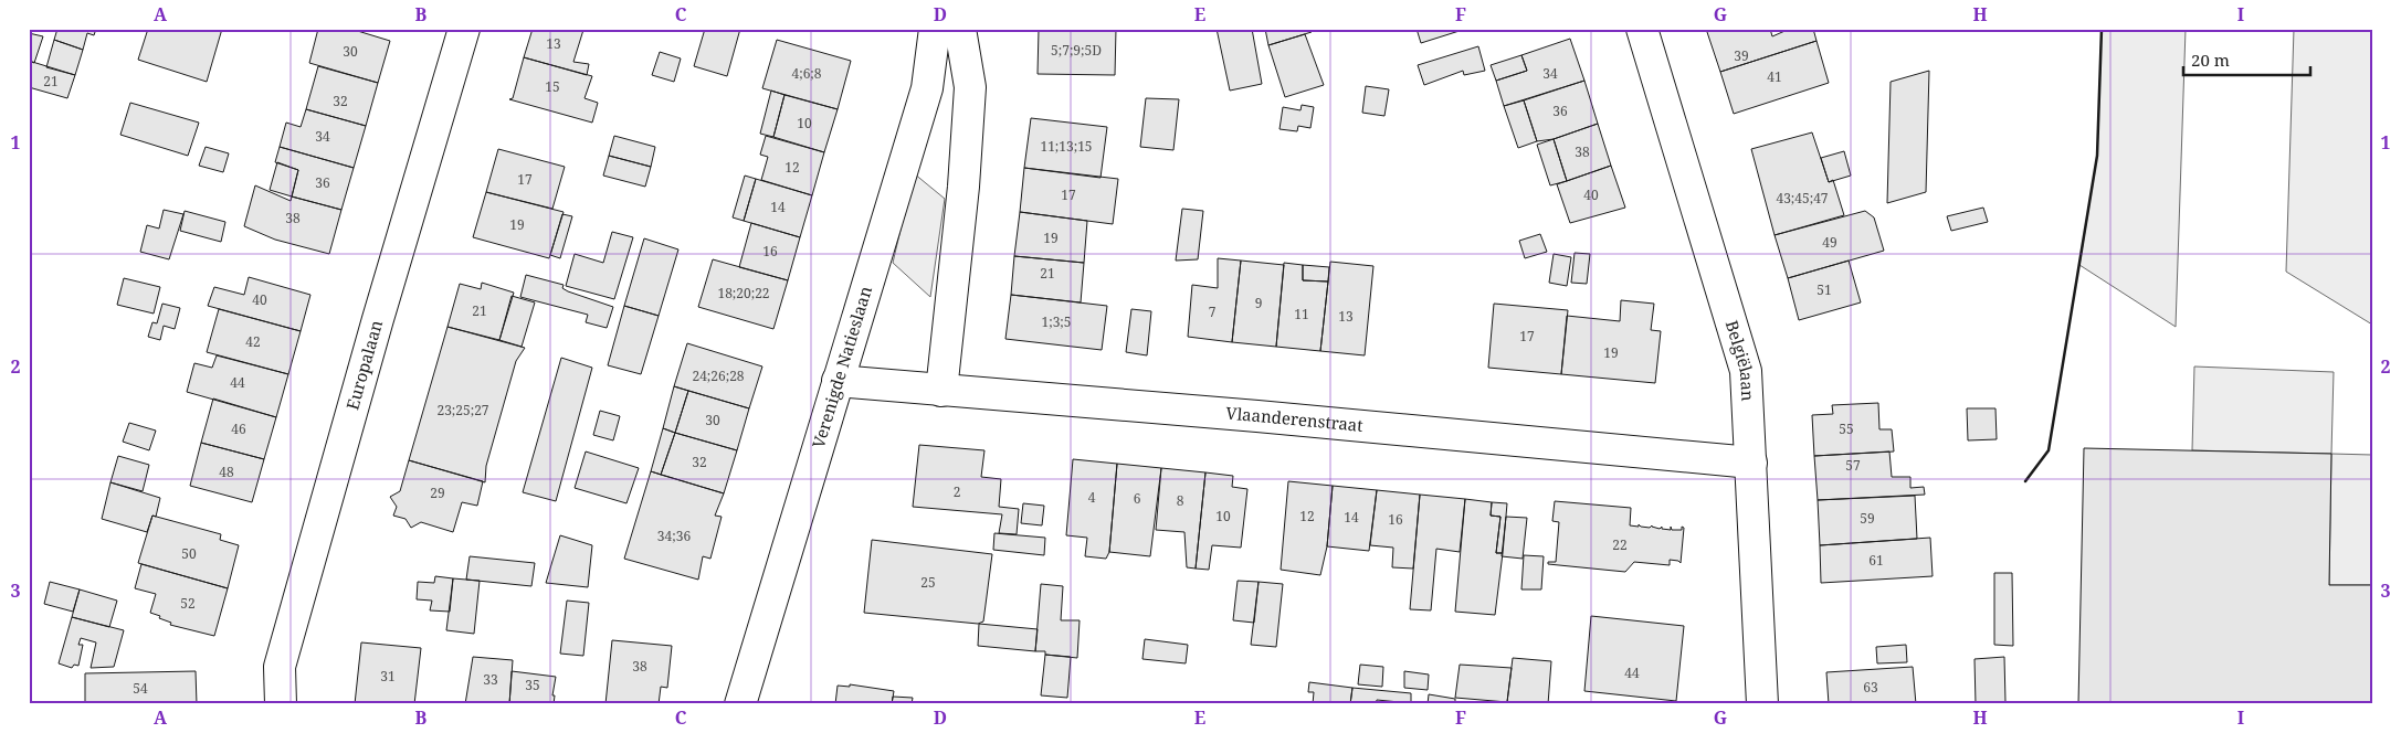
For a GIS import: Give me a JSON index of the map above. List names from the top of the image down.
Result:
{
  "streets": {
    "street": [
      "Belgiëlaan",
      "Europalaan",
      "Verenigde Natieslaan",
      "Vlaanderenstraat"
    ]
  },
  "crossings": [
    ["Belgiëlaan", "Vlaanderenstraat"],
    ["Verenigde Natieslaan", "Vlaanderenstraat"]
  ],
  "house_numbers": [
    "13",
    "5;7;9;5D",
    "30",
    "39",
    "4;6;8",
    "34",
    "41",
    "21",
    "15",
    "32",
    "36",
    "10",
    "34",
    "11;13;15",
    "38",
    "12",
    "17",
    "36",
    "17",
    "40",
    "43;45;47",
    "14",
    "38",
    "19",
    "19",
    "49",
    "16",
    "21",
    "51",
    "18;20;22",
    "40",
    "9",
    "21",
    "7",
    "11",
    "13",
    "1;3;5",
    "17",
    "42",
    "19",
    "24;26;28",
    "44",
    "23;25;27",
    "30",
    "46",
    "55",
    "32",
    "57",
    "48",
    "2",
    "29",
    "4",
    "6",
    "8",
    "10",
    "12",
    "14",
    "59",
    "16",
    "34;36",
    "22",
    "50",
    "61",
    "25",
    "52",
    "38",
    "44",
    "31",
    "33",
    "35",
    "63",
    "54"
  ],
  "scale_bar": "20 m",
  "grid": {
    "columns": [
      "A",
      "B",
      "C",
      "D",
      "E",
      "F",
      "G",
      "H",
      "I"
    ],
    "rows": ["1", "2", "3"]
  }
}
